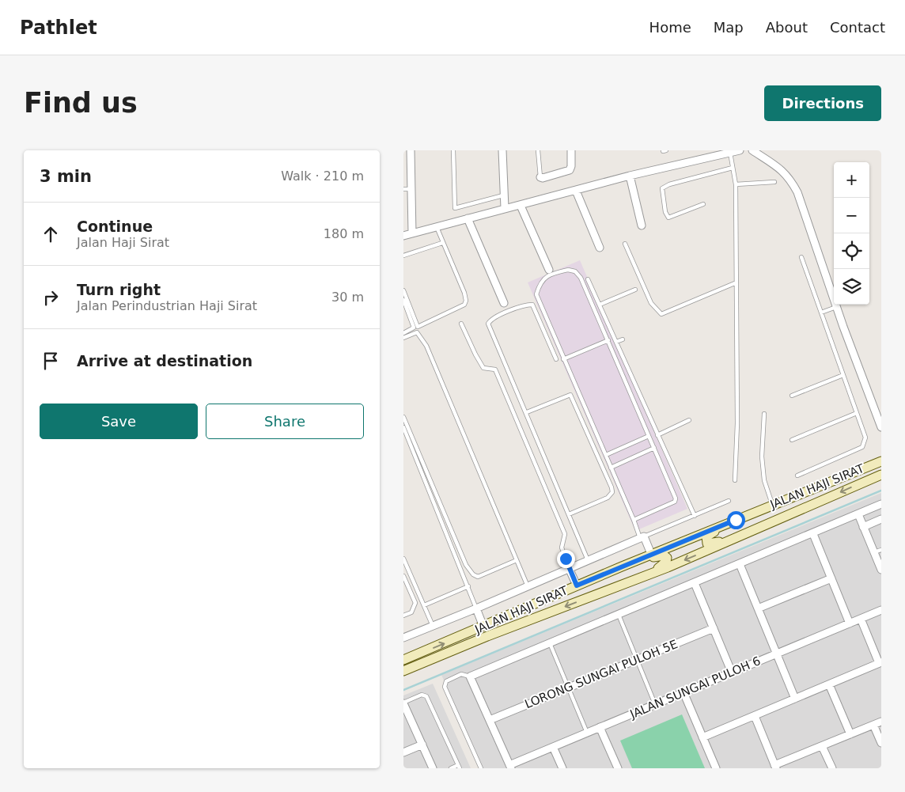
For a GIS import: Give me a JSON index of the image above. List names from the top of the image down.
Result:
{
  "streets": {
    "main road": ["JALAN HAJI SIRAT"],
    "street": ["LORONG SUNGAI PULOH 5E", "JALAN SUNGAI PULOH 6"]
  },
  "page": {
    "header": "Pathlet",
    "nav": [
      "Home",
      "Map",
      "About",
      "Contact"
    ],
    "buttons": [
      "Directions",
      ["Save", "Share"]
    ],
    "title": "Find us",
    "heading": ["3 min", "Walk · 210 m"],
    "map_buttons": ["+", "−"],
    "list": [
      ["Continue", "Jalan Haji Sirat", "180 m"],
      ["Turn right", "Jalan Perindustrian Haji Sirat", "30 m"],
      "Arrive at destination"
    ]
  }
}
